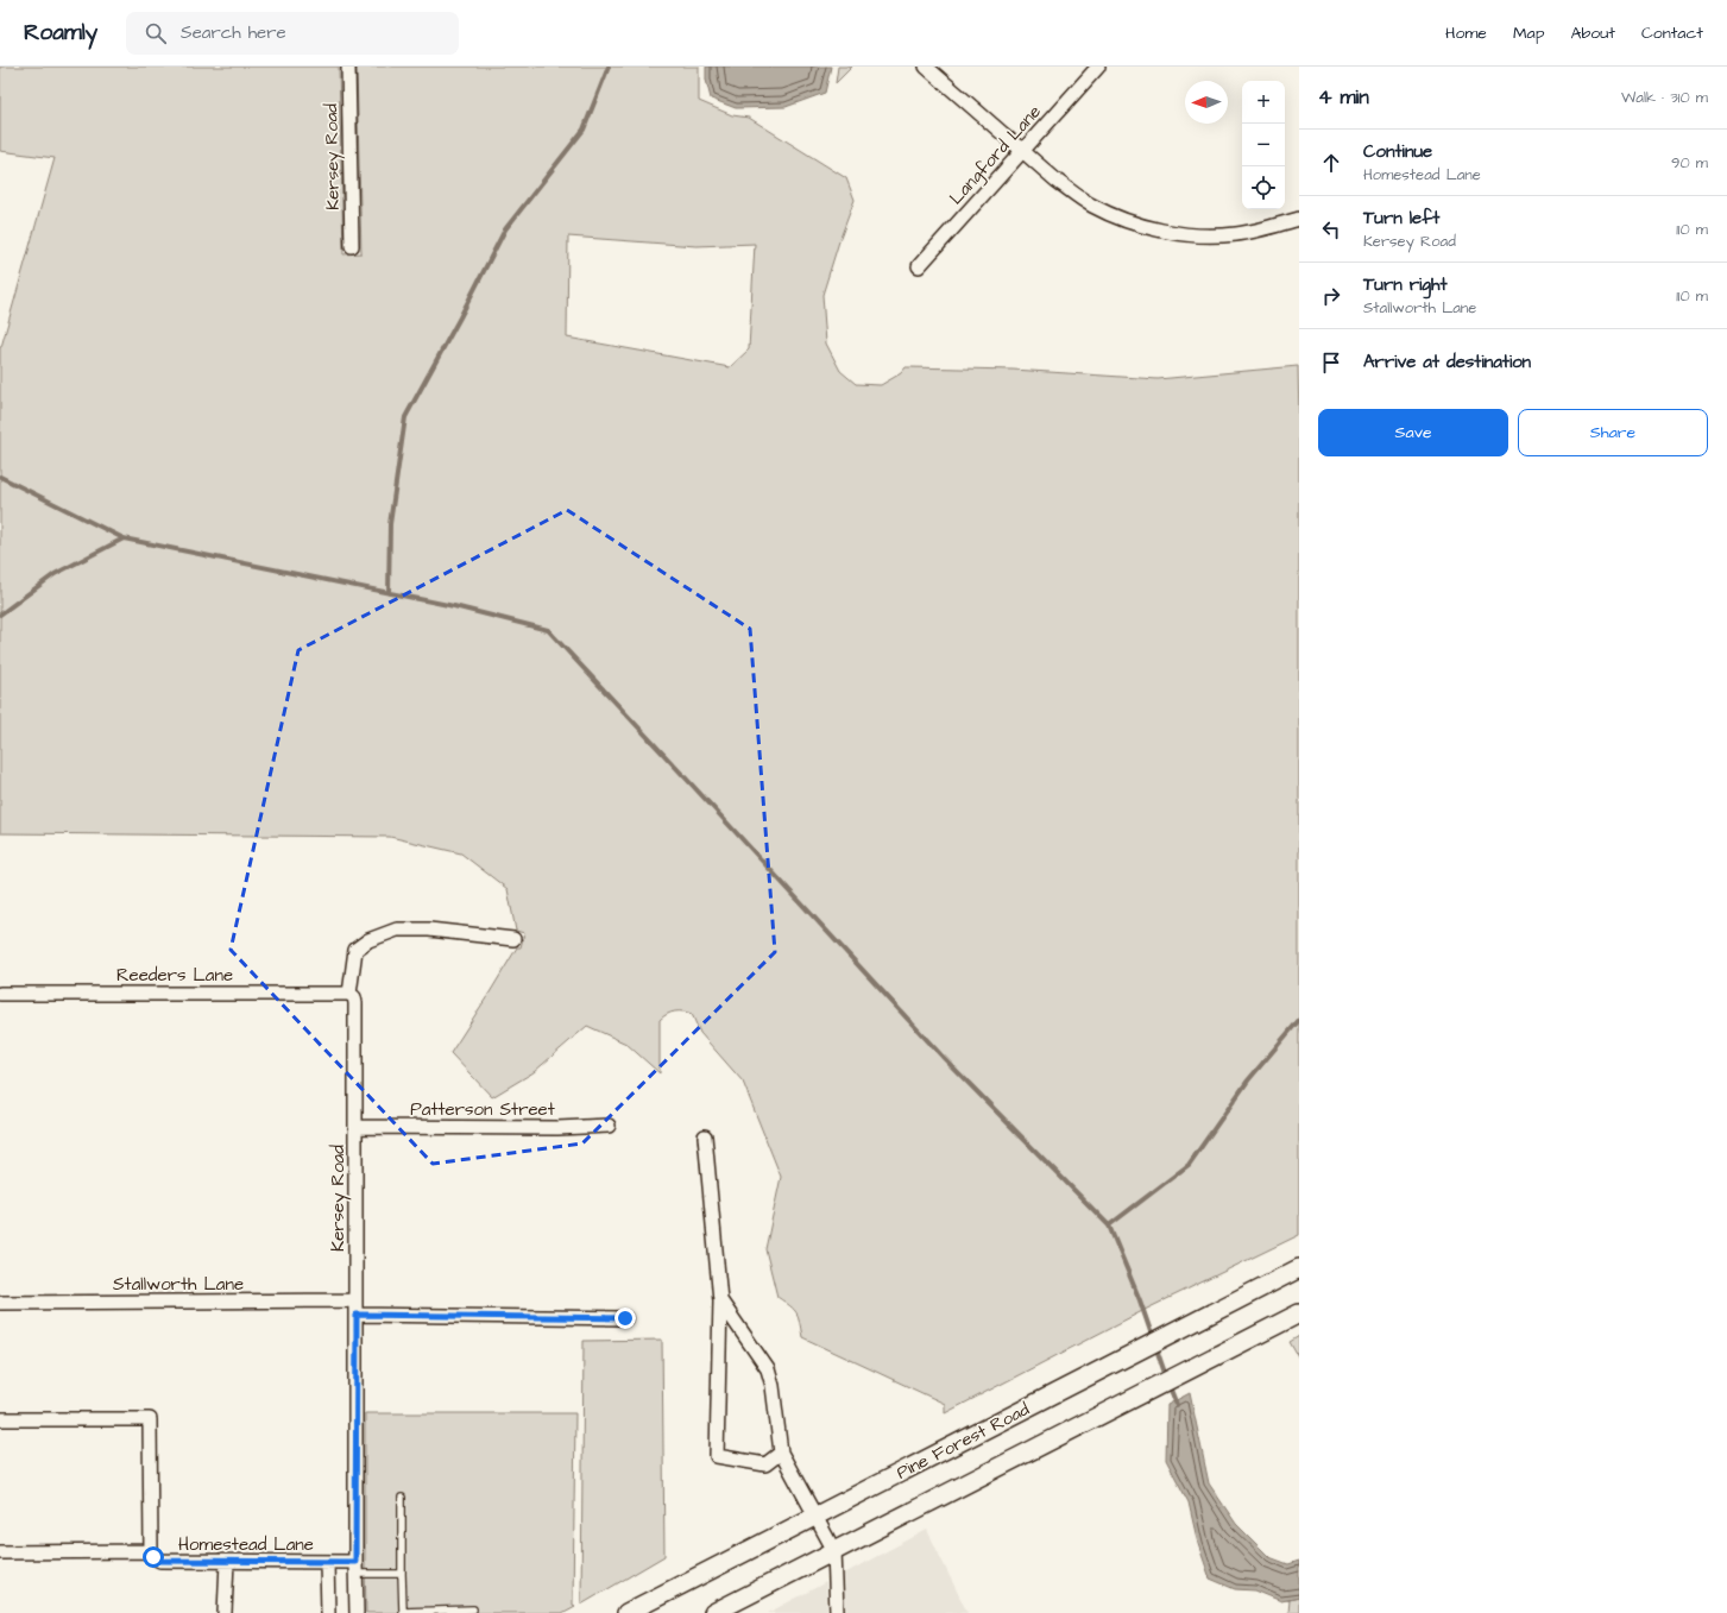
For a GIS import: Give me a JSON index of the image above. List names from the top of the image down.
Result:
{
  "streets": {
    "main road": ["Pine Forest Road"],
    "street": [
      "Langford Lane",
      "Kersey Road",
      "Reeders Lane",
      "Patterson Street",
      "Stallworth Lane",
      "Homestead Lane"
    ]
  },
  "crossings": [
    ["Kersey Road", "Reeders Lane"],
    ["Kersey Road", "Patterson Street"],
    ["Kersey Road", "Stallworth Lane"],
    ["Kersey Road", "Homestead Lane"]
  ],
  "north": "left",
  "page": {
    "header": "Roamly",
    "search": "Search here",
    "nav": [
      "Home",
      "Map",
      "About",
      "Contact"
    ],
    "heading": ["4 min", "Walk · 310 m"],
    "map_buttons": ["+", "−"],
    "list": [
      ["Continue", "Homestead Lane", "90 m"],
      ["Turn left", "Kersey Road", "110 m"],
      ["Turn right", "Stallworth Lane", "110 m"],
      "Arrive at destination"
    ],
    "buttons": ["Save", "Share"]
  }
}
